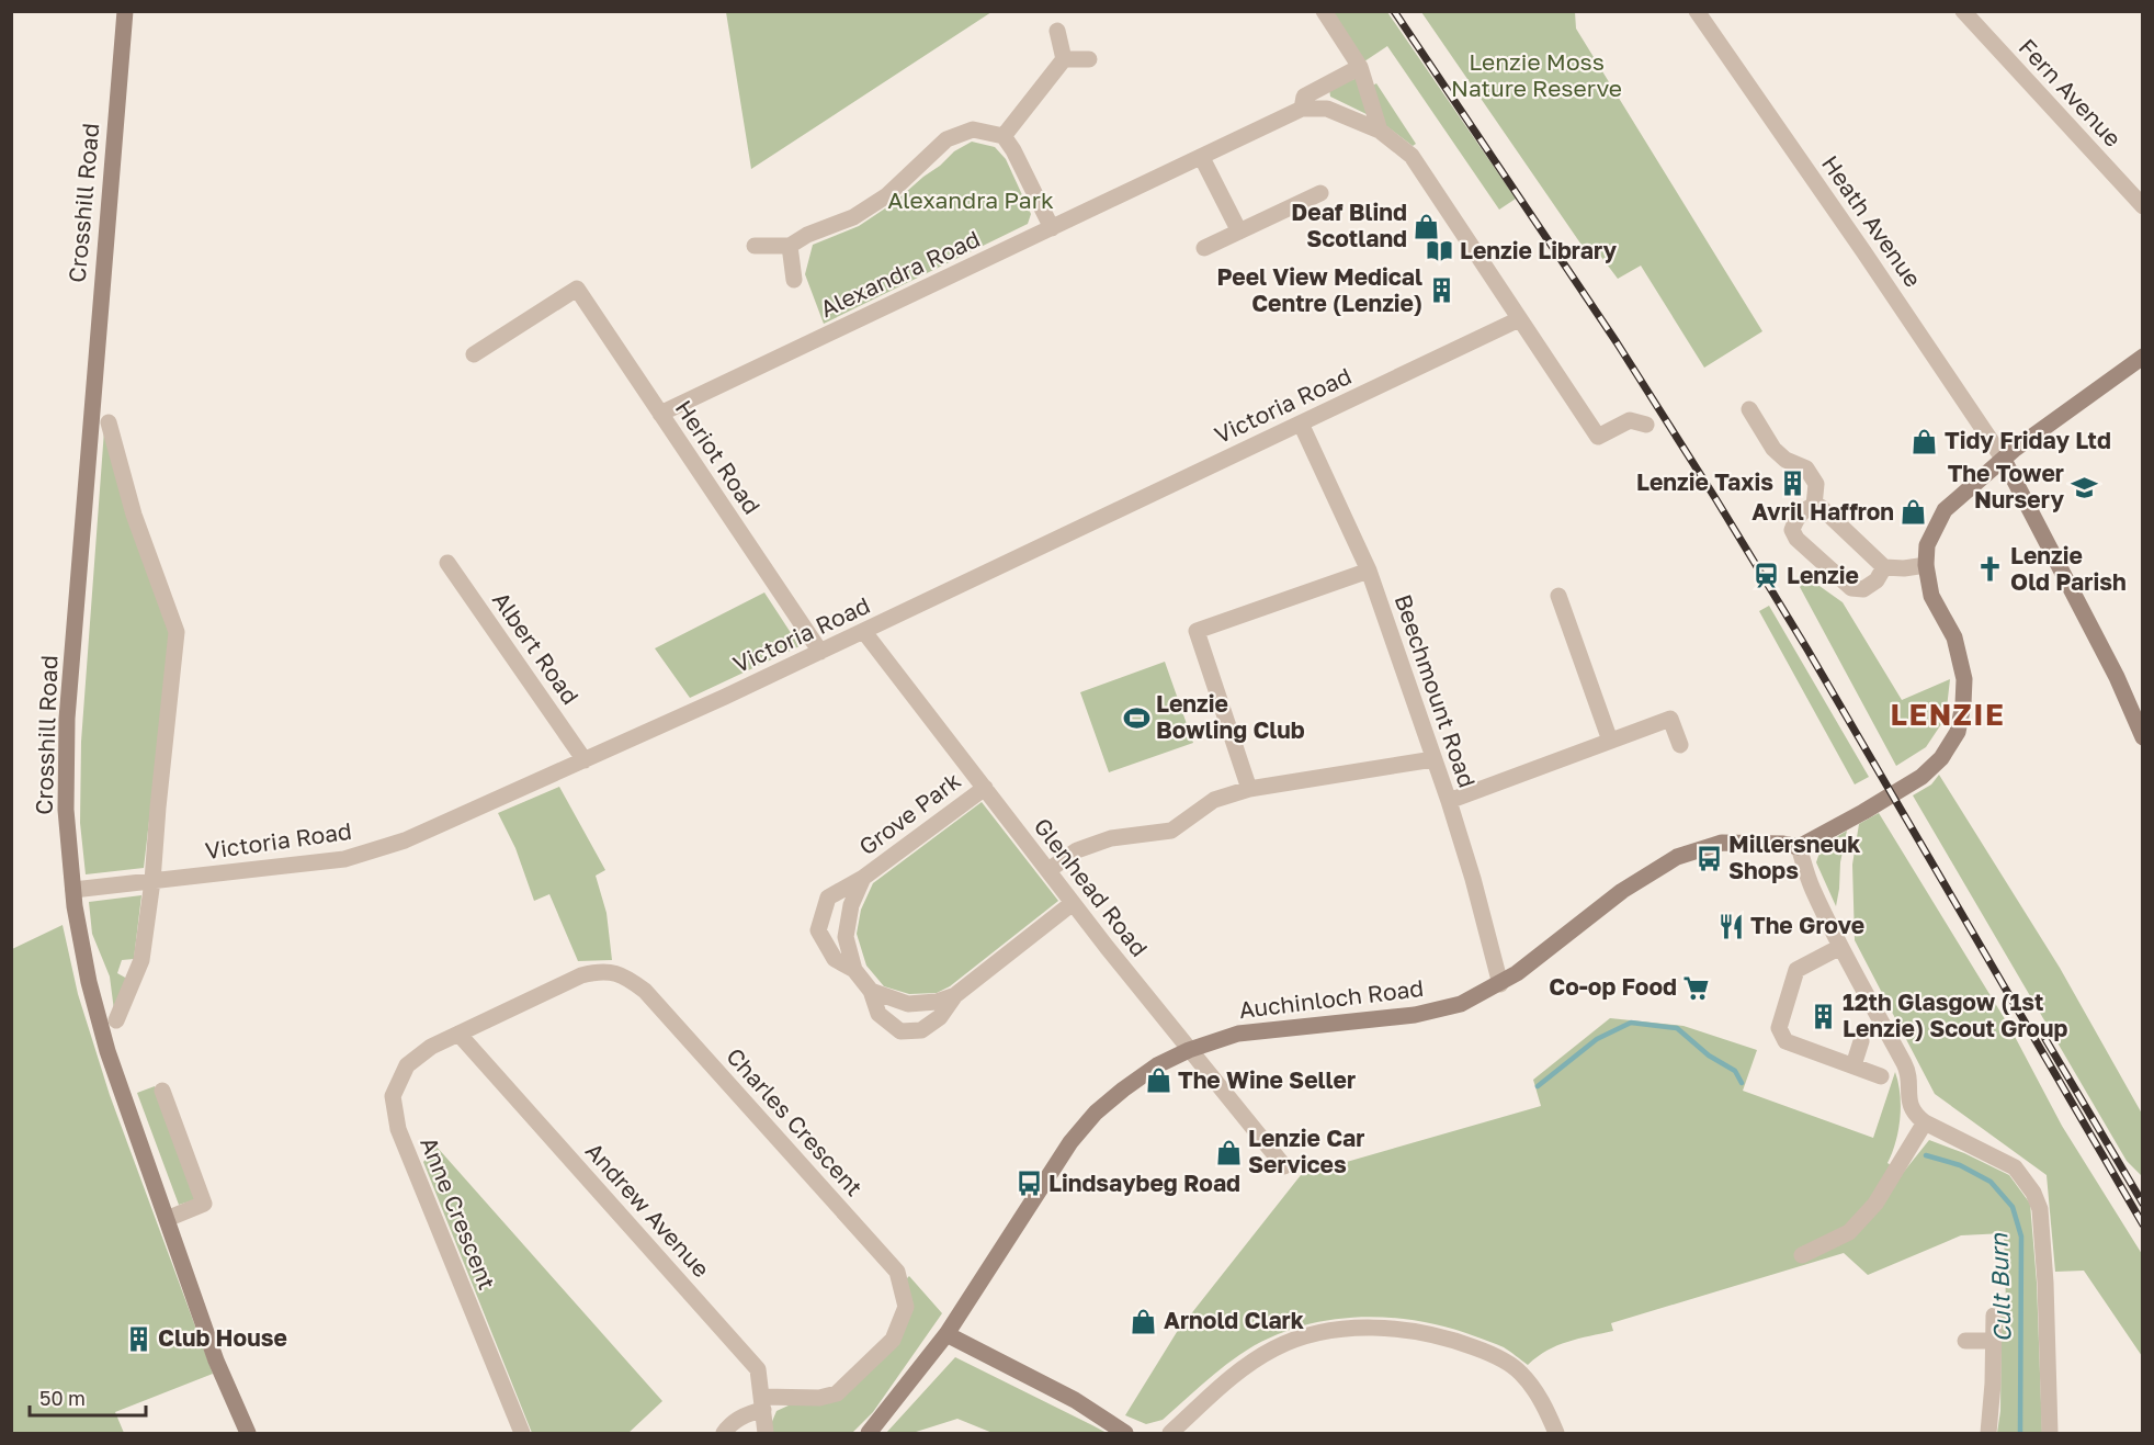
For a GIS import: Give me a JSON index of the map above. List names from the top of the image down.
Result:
{
  "streets": {
    "main road": ["Crosshill Road", "Auchinloch Road"],
    "street": [
      "Fern Avenue",
      "Heath Avenue",
      "Alexandra Road",
      "Victoria Road",
      "Heriot Road",
      "Albert Road",
      "Beechmount Road",
      "Grove Park",
      "Glenhead Road",
      "Charles Crescent",
      "Andrew Avenue",
      "Anne Crescent"
    ]
  },
  "crossings": [
    ["Crosshill Road", "Victoria Road"],
    ["Alexandra Road", "Heriot Road"],
    ["Victoria Road", "Heriot Road"],
    ["Victoria Road", "Albert Road"],
    ["Victoria Road", "Beechmount Road"],
    ["Victoria Road", "Glenhead Road"],
    ["Beechmount Road", "Auchinloch Road"],
    ["Grove Park", "Glenhead Road"],
    ["Glenhead Road", "Auchinloch Road"],
    ["Charles Crescent", "Andrew Avenue"],
    ["Charles Crescent", "Anne Crescent"],
    ["Andrew Avenue", "Anne Crescent"]
  ],
  "districts": ["LENZIE"],
  "water": ["Cult Burn"],
  "parks": ["Lenzie Moss Nature Reserve", "Alexandra Park"],
  "places": {
    "shop": [
      "Deaf Blind Scotland",
      "Tidy Friday Ltd",
      "Avril Haffron",
      "The Wine Seller",
      "Lenzie Car Services",
      "Arnold Clark"
    ],
    "library": ["Lenzie Library"],
    "building": [
      "Peel View Medical Centre (Lenzie)",
      "Lenzie Taxis",
      "12th Glasgow (1st Lenzie) Scout Group",
      "Club House"
    ],
    "school or university": ["The Tower Nursery"],
    "church": ["Lenzie Old Parish"],
    "station": ["Lenzie"],
    "sports": ["Lenzie Bowling Club"],
    "bus stop": ["Millersneuk Shops", "Lindsaybeg Road"],
    "restaurant": ["The Grove"],
    "supermarket": ["Co-op Food"]
  },
  "scale_bar": "50 m"
}
